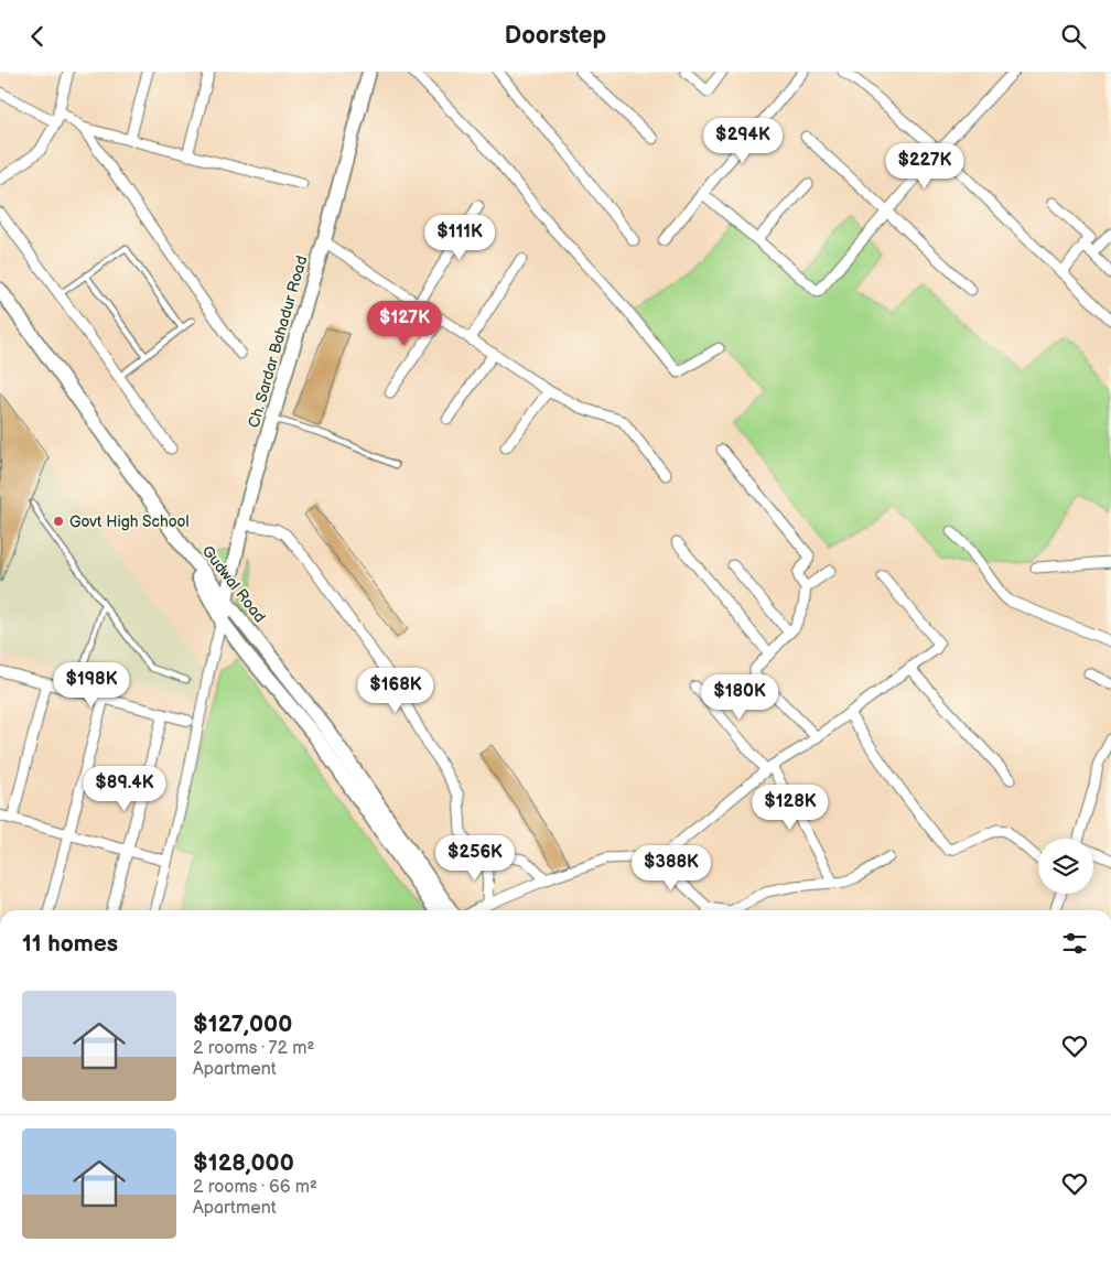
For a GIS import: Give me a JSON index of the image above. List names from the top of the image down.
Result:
{
  "streets": {
    "main road": ["Ch. Sardar Bahadur Road", "Gudwal Road"]
  },
  "crossings": [
    ["Ch. Sardar Bahadur Road", "Gudwal Road"]
  ],
  "places": ["Govt High School"],
  "page": {
    "header": "Doorstep",
    "price": [
      "$294K",
      "$227K",
      "$111K",
      "$127K",
      "$198K",
      "$168K",
      "$180K",
      "$89.4K",
      "$128K",
      "$256K",
      "$388K"
    ],
    "heading": "11 homes",
    "list": [
      {
        "name": "$127,000",
        "note": "2 rooms · 72 m² · Apartment"
      },
      {
        "name": "$128,000",
        "note": "2 rooms · 66 m² · Apartment"
      }
    ]
  }
}
